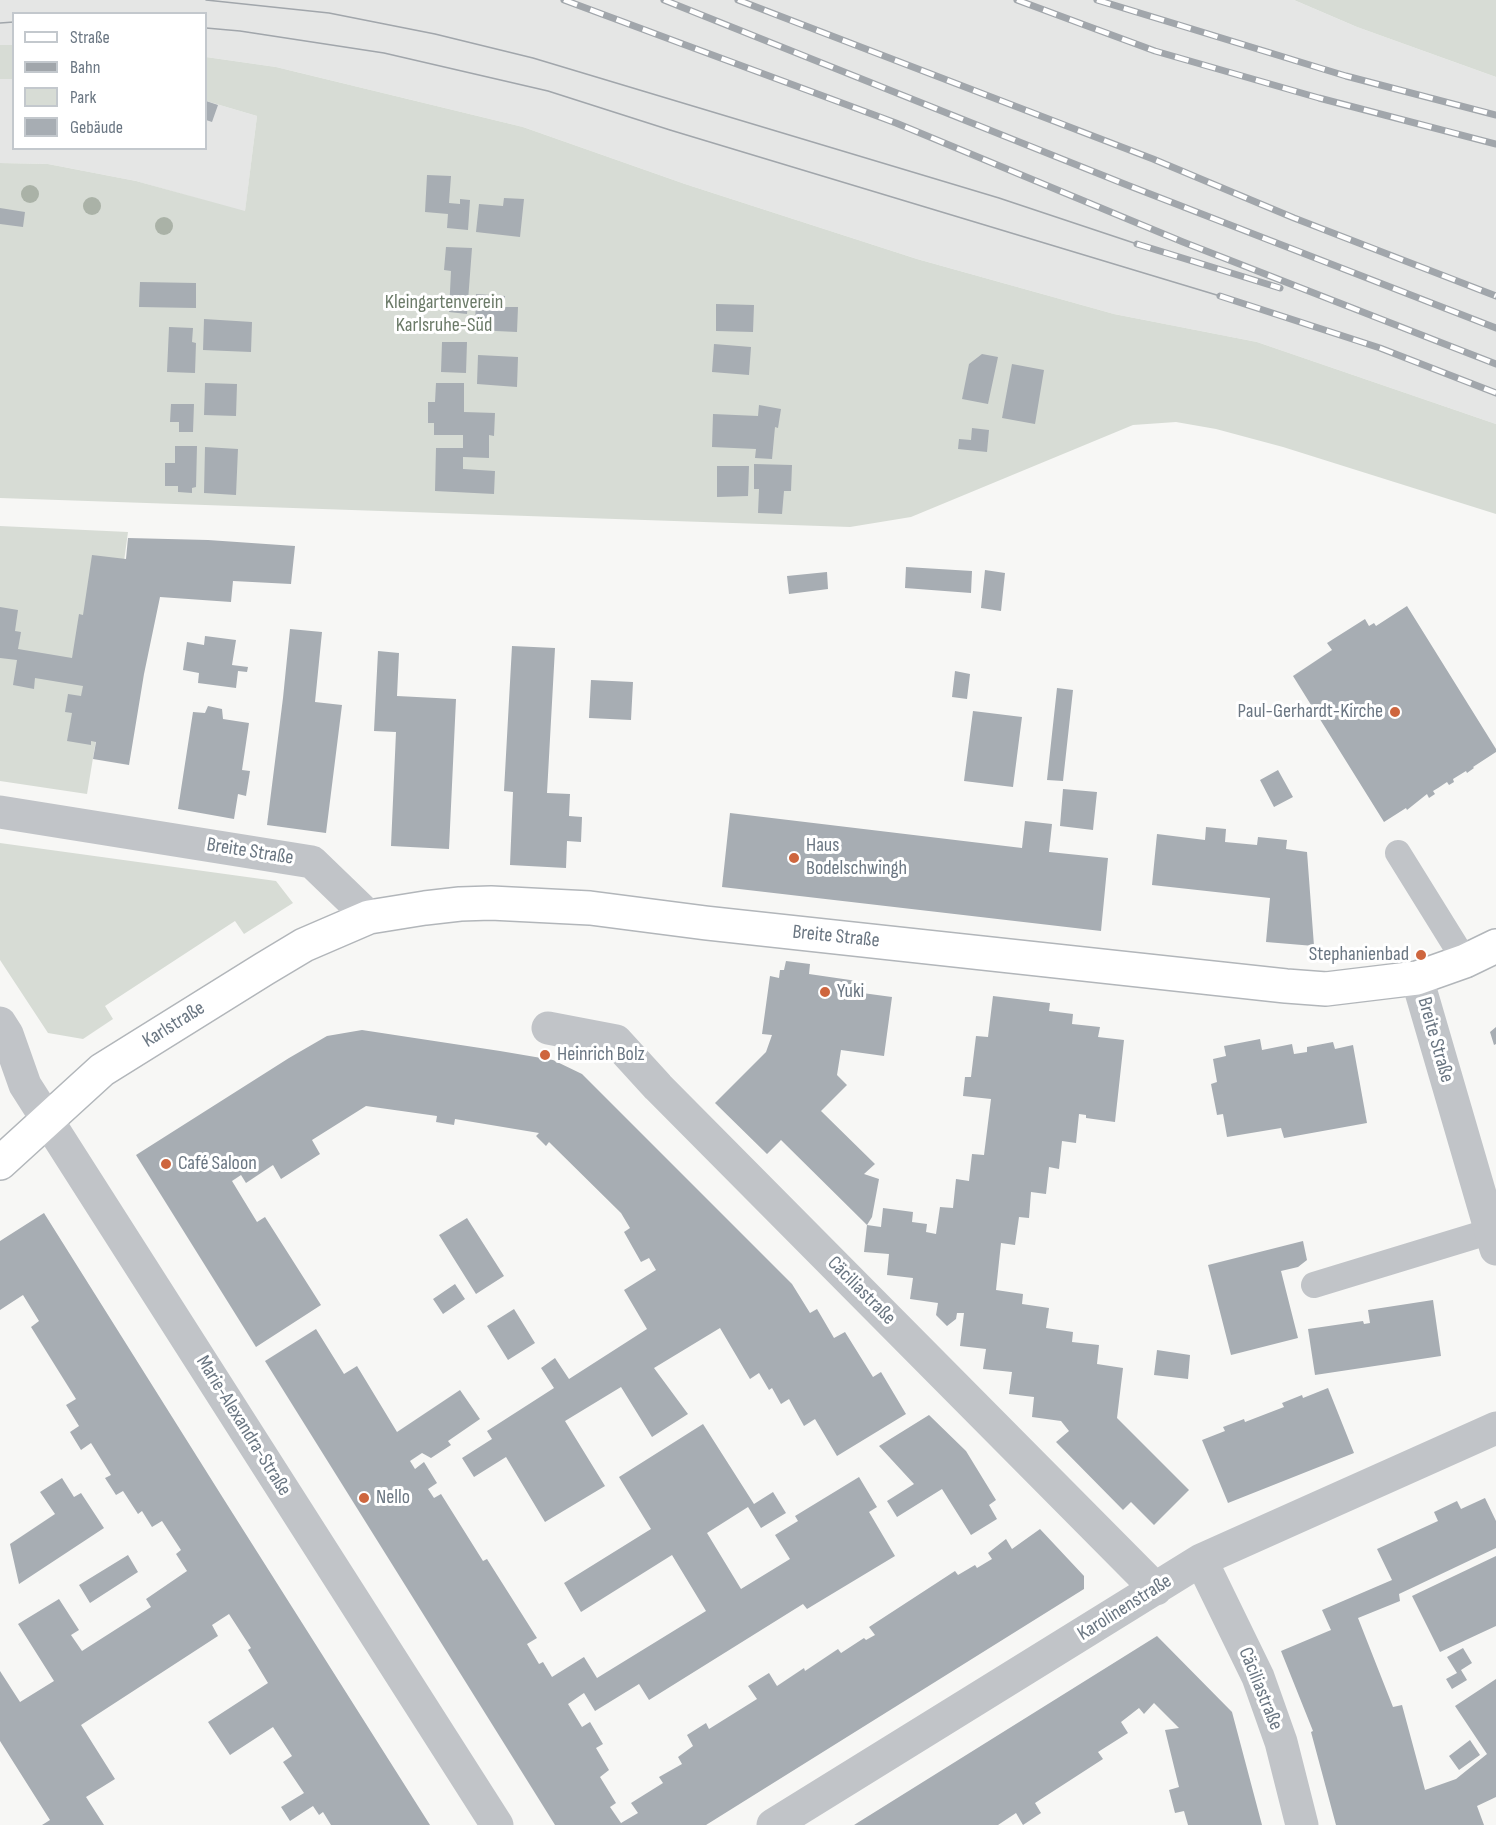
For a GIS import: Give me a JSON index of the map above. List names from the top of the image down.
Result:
{
  "streets": {
    "street": [
      "Breite Straße",
      "Karlstraße",
      "Cäciliastraße",
      "Marie-Alexandra-Straße",
      "Karolinenstraße"
    ]
  },
  "crossings": [
    ["Breite Straße", "Karlstraße"],
    ["Karlstraße", "Marie-Alexandra-Straße"],
    ["Cäciliastraße", "Karolinenstraße"]
  ],
  "parks": ["Kleingartenverein Karlsruhe-Süd"],
  "places": [
    "Paul-Gerhardt-Kirche",
    "Haus Bodelschwingh",
    "Stephanienbad",
    "Yuki",
    "Heinrich Bolz",
    "Café Saloon",
    "Nello"
  ],
  "legend": [
    "Straße",
    "Bahn",
    "Park",
    "Gebäude"
  ]
}
